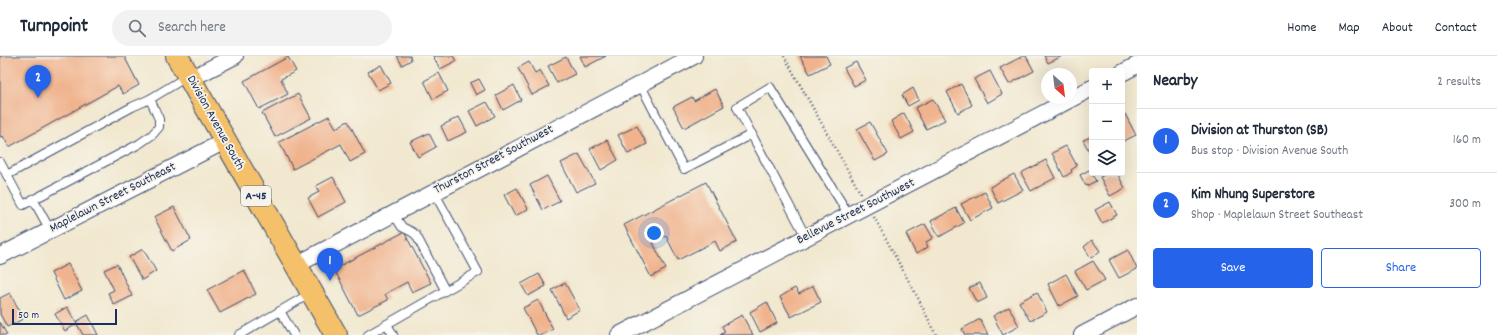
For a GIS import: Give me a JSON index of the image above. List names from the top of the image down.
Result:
{
  "streets": {
    "main road": ["Division Avenue South", "A-45"],
    "street": ["Thurston Street Southwest", "Maplelawn Street Southeast", "Bellevue Street Southwest"]
  },
  "crossings": [
    ["Division Avenue South", "Thurston Street Southwest"],
    ["Division Avenue South", "Maplelawn Street Southeast"]
  ],
  "scale_bar": "50 m",
  "north": "bottom right",
  "page": {
    "header": "Turnpoint",
    "search": "Search here",
    "nav": [
      "Home",
      "Map",
      "About",
      "Contact"
    ],
    "heading": ["Nearby", "2 results"],
    "pins": ["2", "1"],
    "map_buttons": ["+", "−"],
    "list": [
      {
        "mark": "1",
        "name": "Division at Thurston (SB)",
        "note": "Bus stop · Division Avenue South",
        "value": "160 m"
      },
      {
        "mark": "2",
        "name": "Kim Nhung Superstore",
        "note": "Shop · Maplelawn Street Southeast",
        "value": "300 m"
      }
    ],
    "buttons": ["Save", "Share"],
    "scale": "50 m"
  }
}
